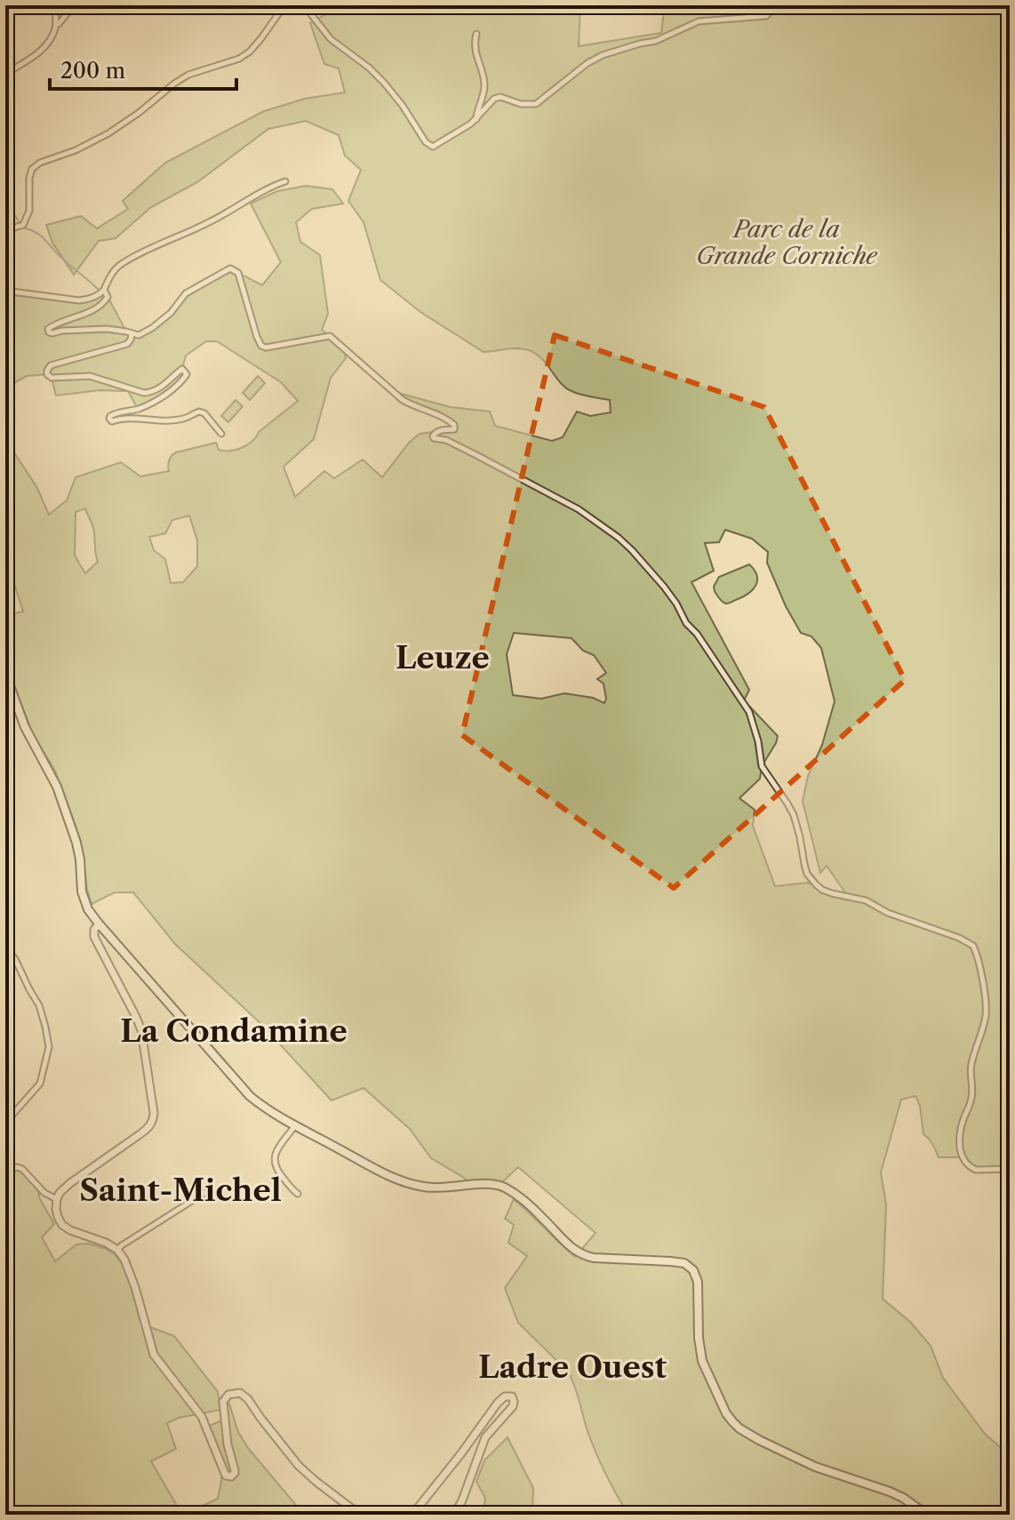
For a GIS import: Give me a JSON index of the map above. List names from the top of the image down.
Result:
{
  "districts": [
    "Leuze",
    "La Condamine",
    "Saint-Michel",
    "Ladre Ouest"
  ],
  "parks": ["Parc de la Grande Corniche"],
  "scale_bar": "200 m"
}
